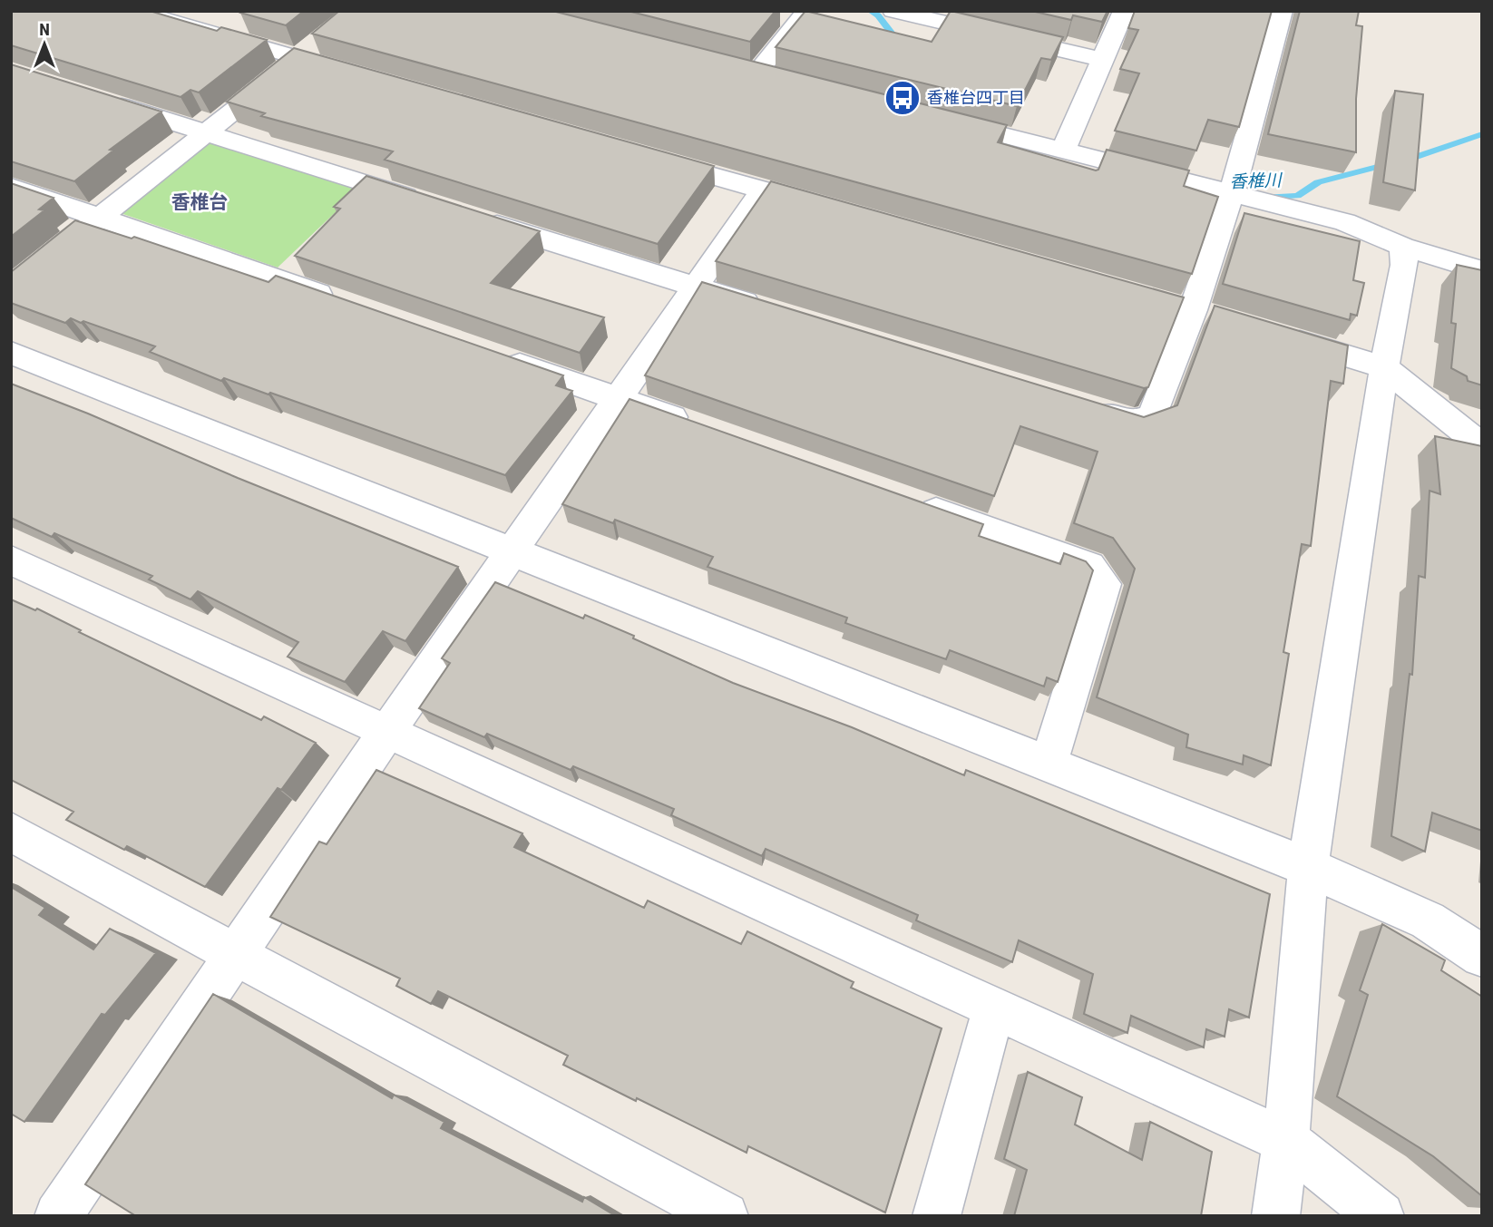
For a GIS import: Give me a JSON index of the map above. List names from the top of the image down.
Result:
{
  "districts": ["香椎台"],
  "water": ["香椎川"],
  "places": {
    "bus stop": ["香椎台四丁目"]
  },
  "north": "top"
}
